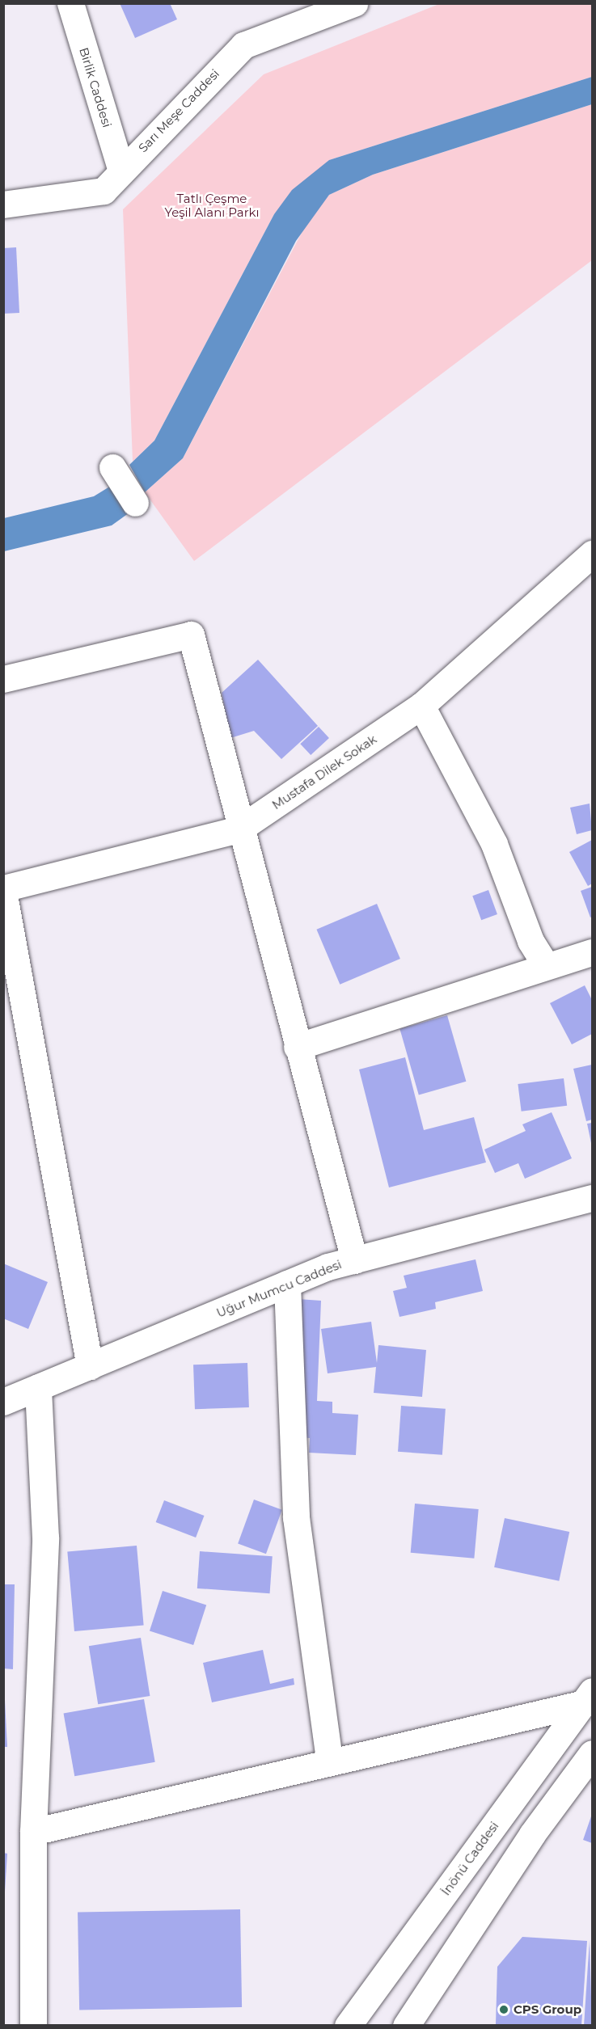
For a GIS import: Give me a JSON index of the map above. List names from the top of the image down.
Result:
{
  "streets": {
    "street": [
      "Birlik Caddesi",
      "Sarı Meşe Caddesi",
      "Mustafa Dilek Sokak",
      "Uğur Mumcu Caddesi",
      "İnönü Caddesi"
    ]
  },
  "crossings": [
    ["Birlik Caddesi", "Sarı Meşe Caddesi"]
  ],
  "parks": ["Tatlı Çeşme Yeşil Alanı Parkı"],
  "places": ["CPS Group"]
}
